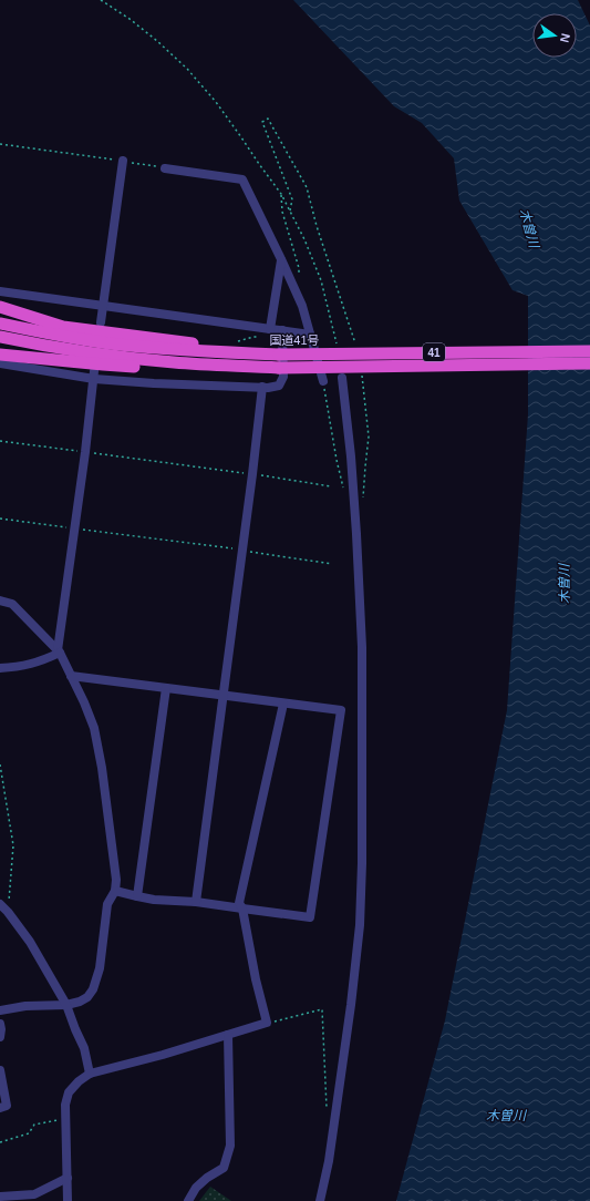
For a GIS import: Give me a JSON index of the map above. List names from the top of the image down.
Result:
{
  "streets": {
    "highway": ["国道41号", "41"]
  },
  "water": ["木曽川"],
  "north": "right"
}
